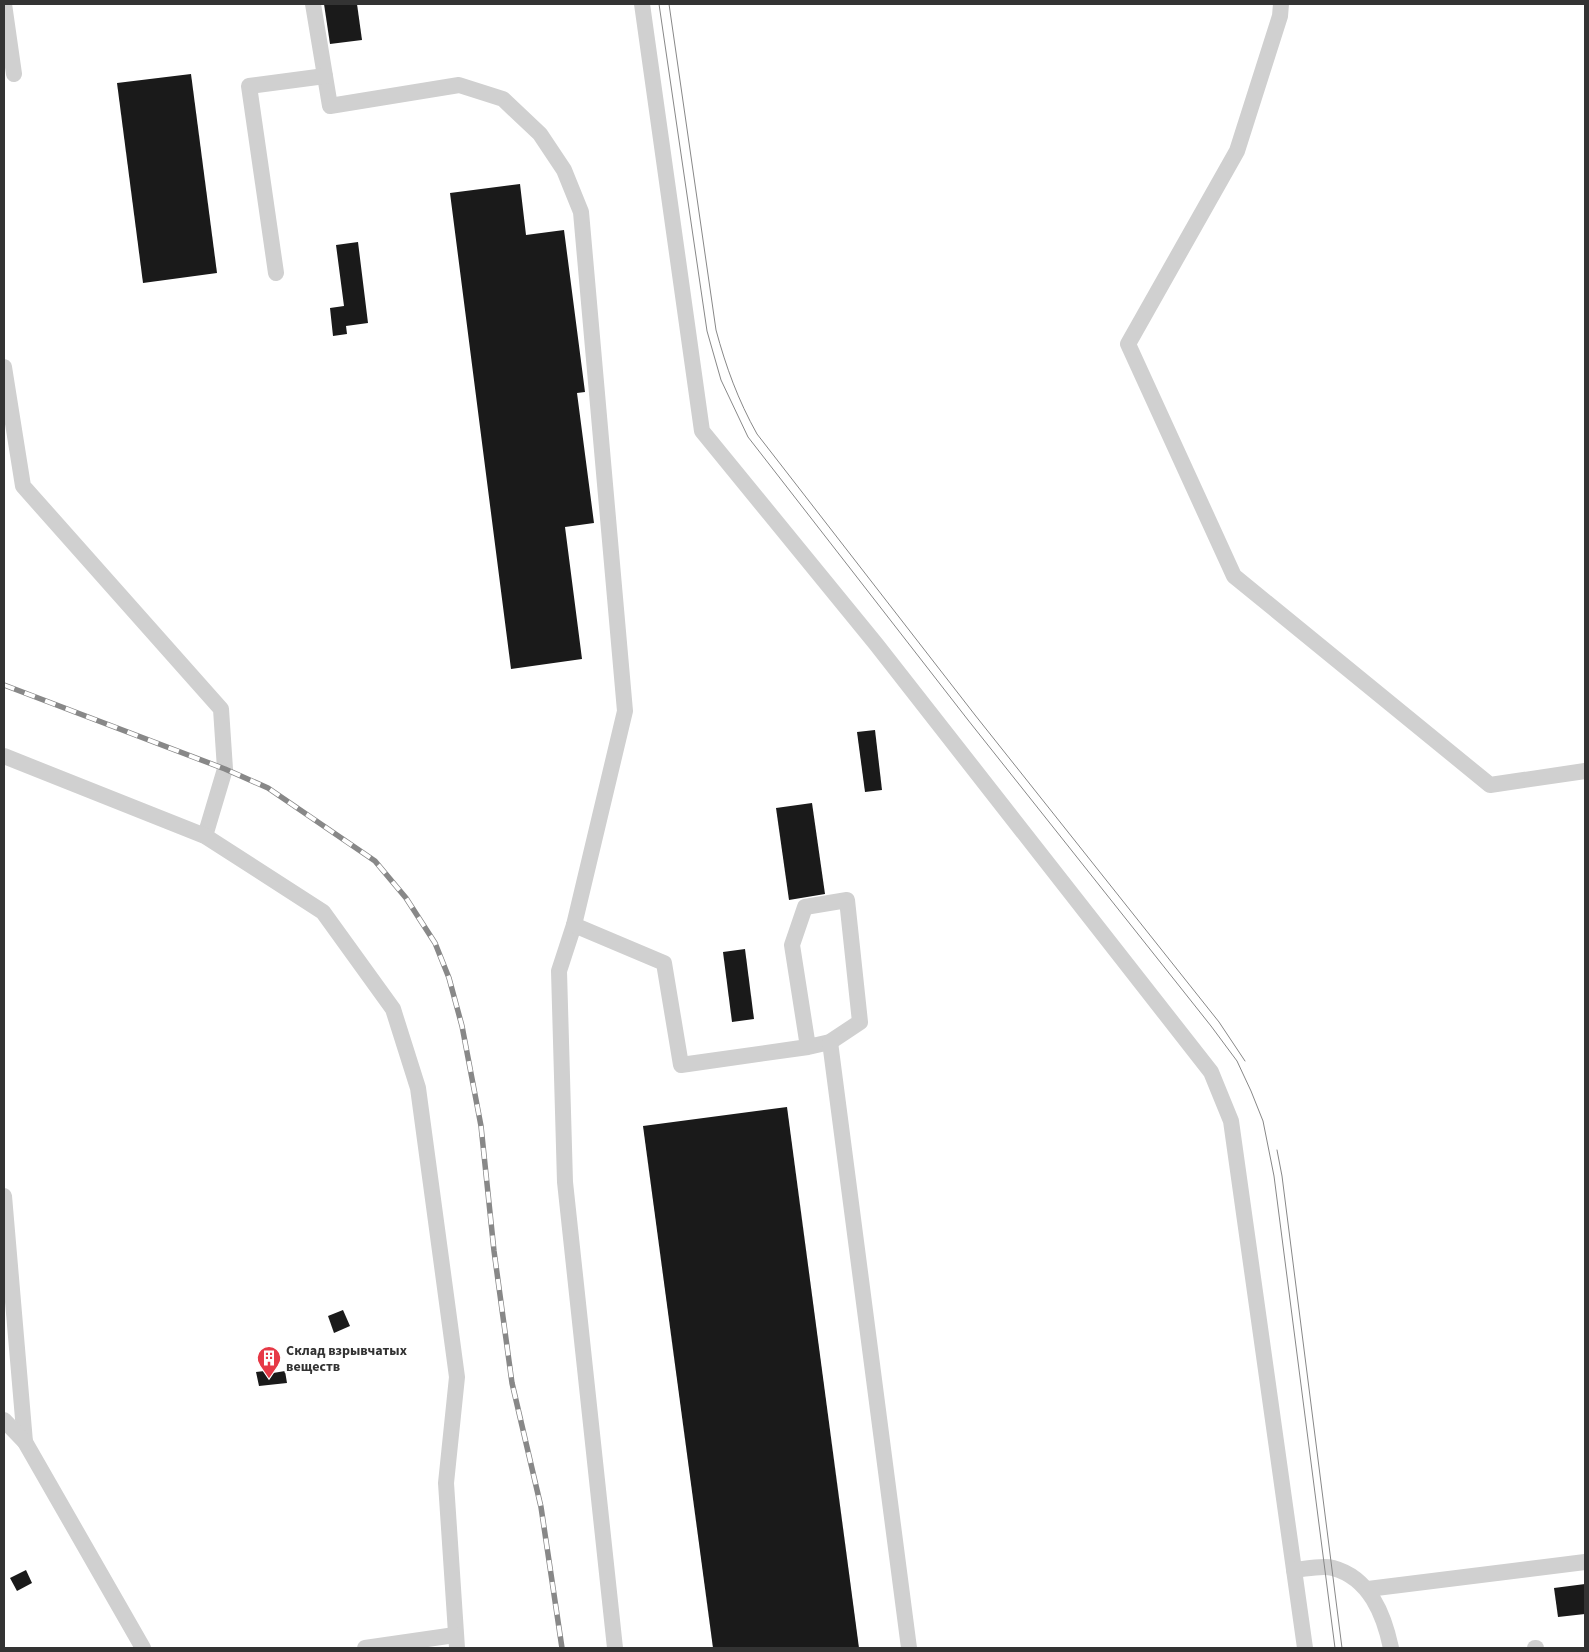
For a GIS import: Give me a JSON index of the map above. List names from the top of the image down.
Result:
{
  "places": {
    "building": ["Склад взрывчатых веществ"]
  }
}
